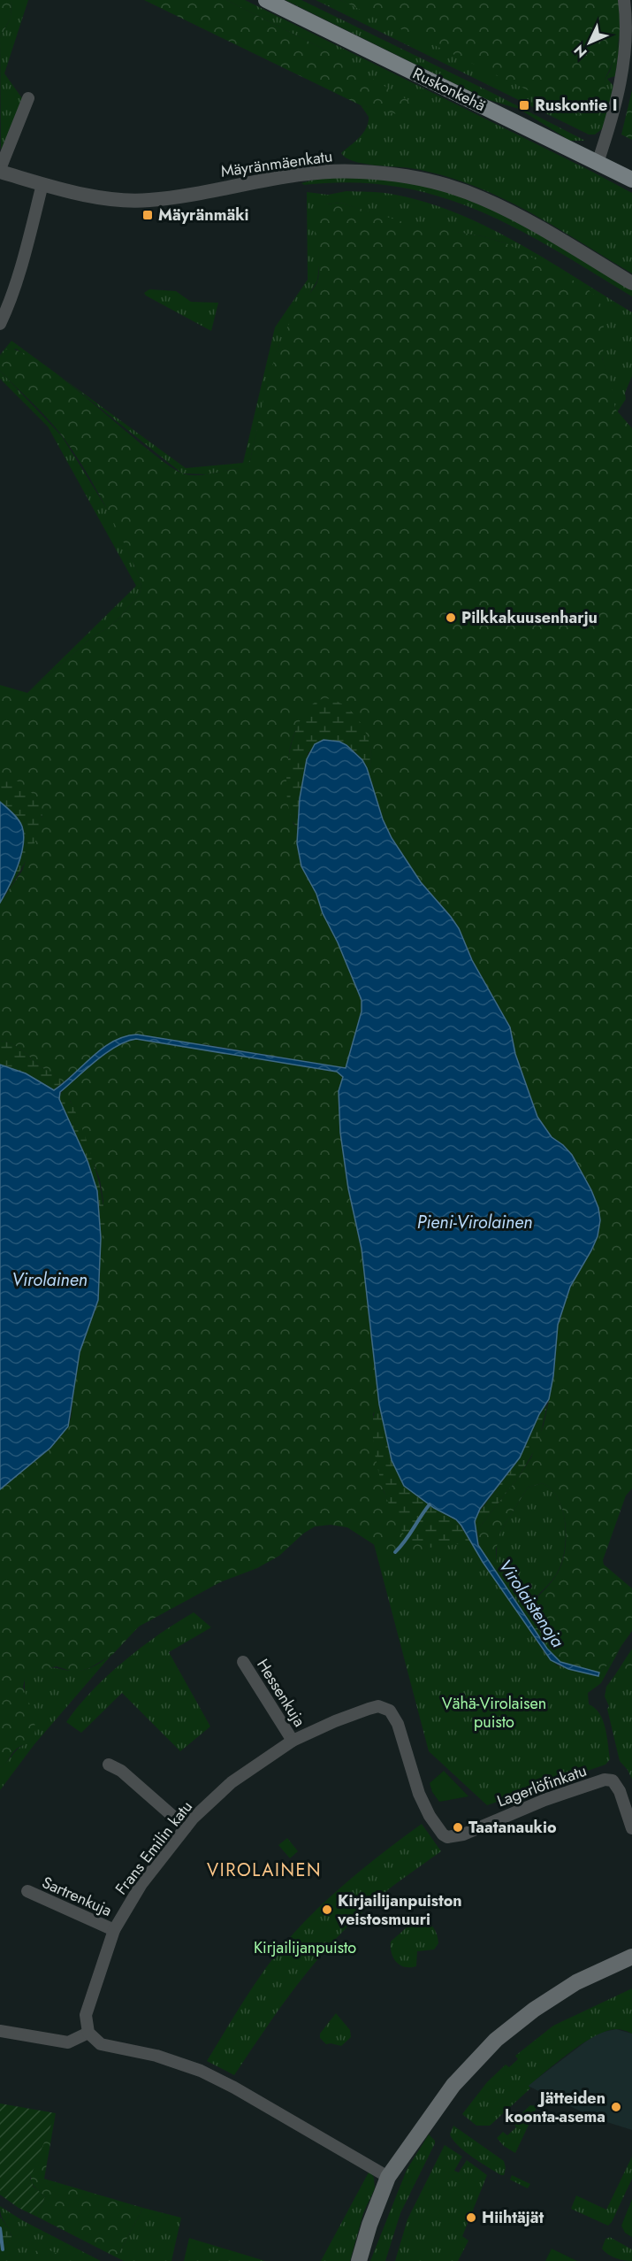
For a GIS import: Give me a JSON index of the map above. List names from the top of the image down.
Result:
{
  "streets": {
    "main road": ["Ruskonkehä"],
    "street": [
      "Mäyränmäenkatu",
      "Hessenkuja",
      "Lagerlöfinkatu",
      "Frans Emilin katu",
      "Sartrenkuja"
    ]
  },
  "crossings": [
    ["Hessenkuja", "Frans Emilin katu"],
    ["Lagerlöfinkatu", "Frans Emilin katu"],
    ["Frans Emilin katu", "Sartrenkuja"]
  ],
  "districts": ["VIROLAINEN"],
  "water": ["Pieni-Virolainen", "Virolainen", "Virolaistenoja"],
  "parks": ["Vähä-Virolaisen puisto", "Kirjailijanpuisto"],
  "places": {
    "transit": ["Ruskontie I", "Mäyränmäki"],
    "other": [
      "Pilkkakuusenharju",
      "Taatanaukio",
      "Kirjailijanpuiston veistosmuuri",
      "Jätteiden koonta-asema",
      "Hiihtäjät"
    ]
  },
  "north": "bottom left"
}
